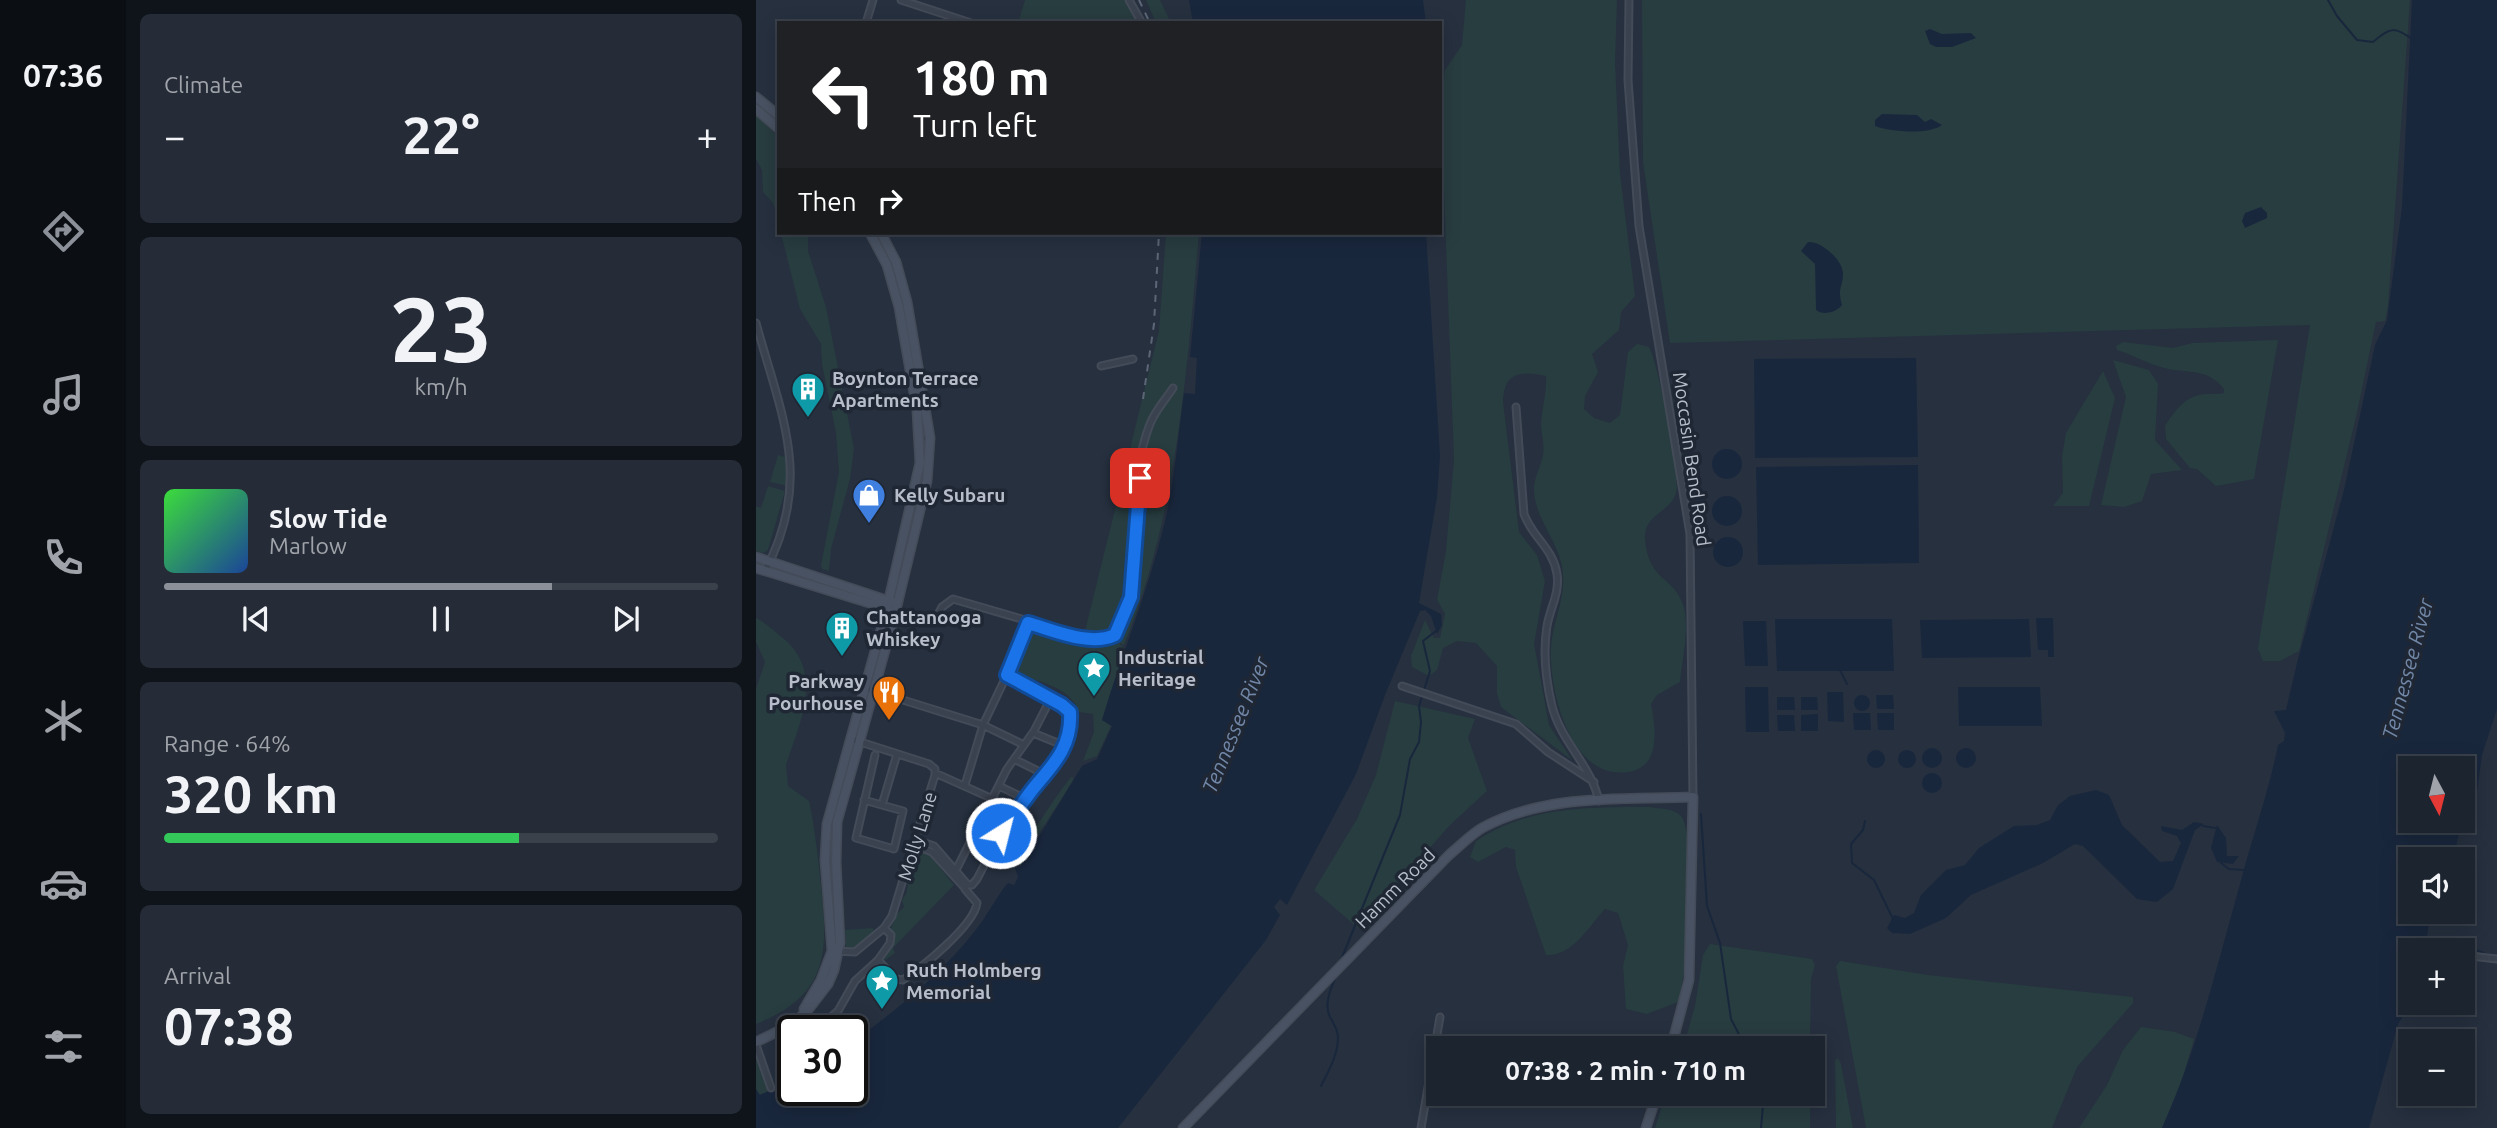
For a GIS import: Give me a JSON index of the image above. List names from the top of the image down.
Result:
{
  "streets": {
    "main road": ["Moccasin Bend Road", "Hamm Road"],
    "street": ["Molly Lane"]
  },
  "crossings": [
    ["Moccasin Bend Road", "Hamm Road"]
  ],
  "water": ["Tennessee River"],
  "places": {
    "building": ["Boynton Terrace Apartments", "Chattanooga Whiskey"],
    "shop": ["Kelly Subaru"],
    "place": ["Industrial Heritage", "Ruth Holmberg Memorial"],
    "restaurant": ["Parkway Pourhouse"]
  },
  "north": "bottom",
  "page": {
    "tabs": "07:36",
    "tile": [
      "Climate",
      ["23", "km/h"],
      ["Range · 64%", "320 km"],
      ["Arrival", "07:38"]
    ],
    "turn": ["180 m", "Turn left"],
    "heat": ["−", "22°", "+"],
    "then": "Then",
    "song": ["Slow Tide", "Marlow"],
    "map_buttons": ["+", "−"],
    "limit": "30",
    "trip": "07:38 · 2 min · 710 m"
  }
}
